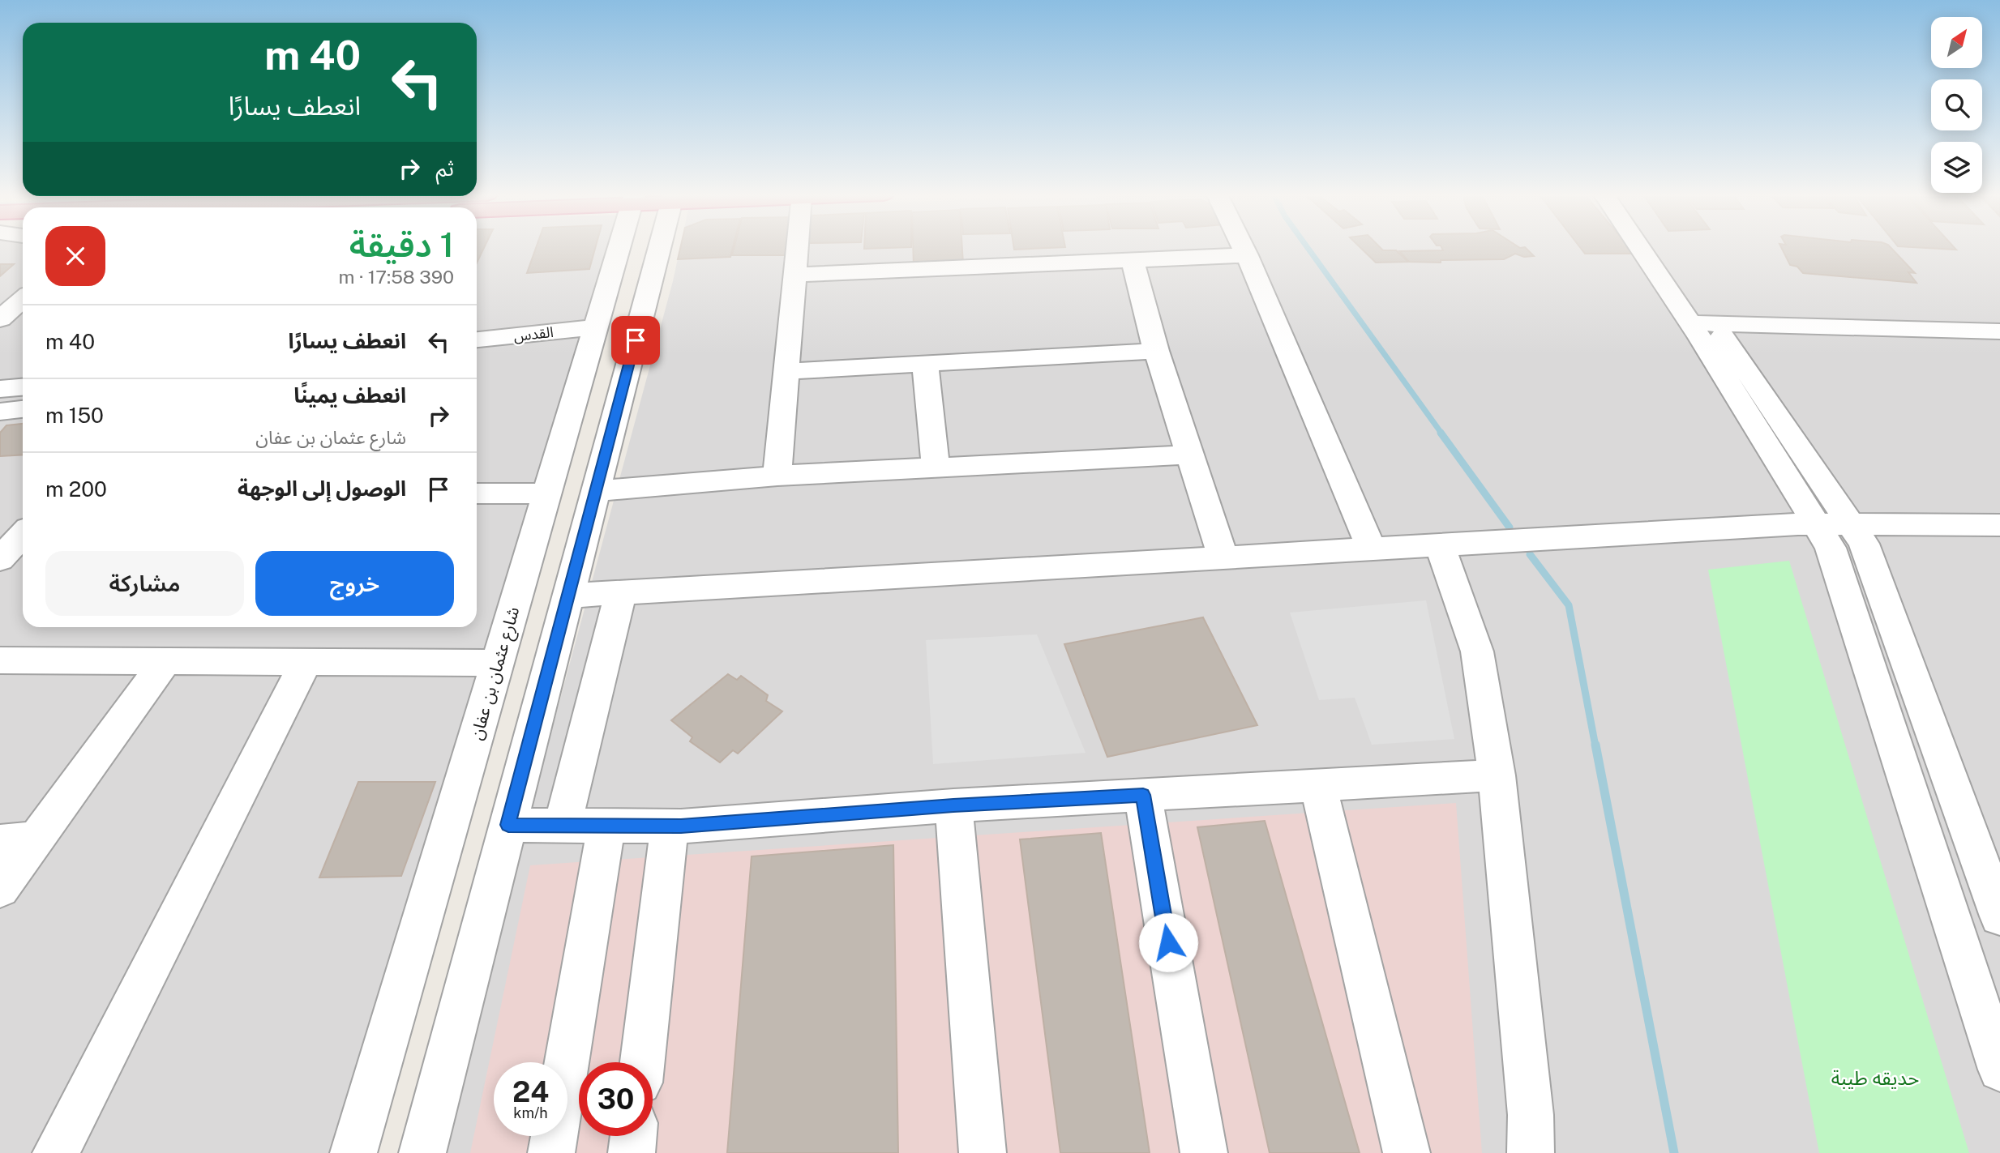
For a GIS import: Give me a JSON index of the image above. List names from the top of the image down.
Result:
{
  "streets": {
    "street": ["القدس", "شارع عثمان بن عفان"]
  },
  "crossings": [
    ["القدس", "شارع عثمان بن عفان"]
  ],
  "parks": ["حديقه طيبة"],
  "north": "top right",
  "page": {
    "turn": ["40 m", "انعطف يسارًا"],
    "then": "ثم",
    "heading": ["1 دقيقة", "390 m · 17:58"],
    "list": [
      {
        "name": "انعطف يسارًا",
        "value": "40 m"
      },
      {
        "name": "انعطف يمينًا",
        "note": "شارع عثمان بن عفان",
        "value": "150 m"
      },
      {
        "name": "الوصول إلى الوجهة",
        "value": "200 m"
      }
    ],
    "buttons": ["خروج", "مشاركة"],
    "speed": "24 km/h",
    "limit": "30"
  }
}
